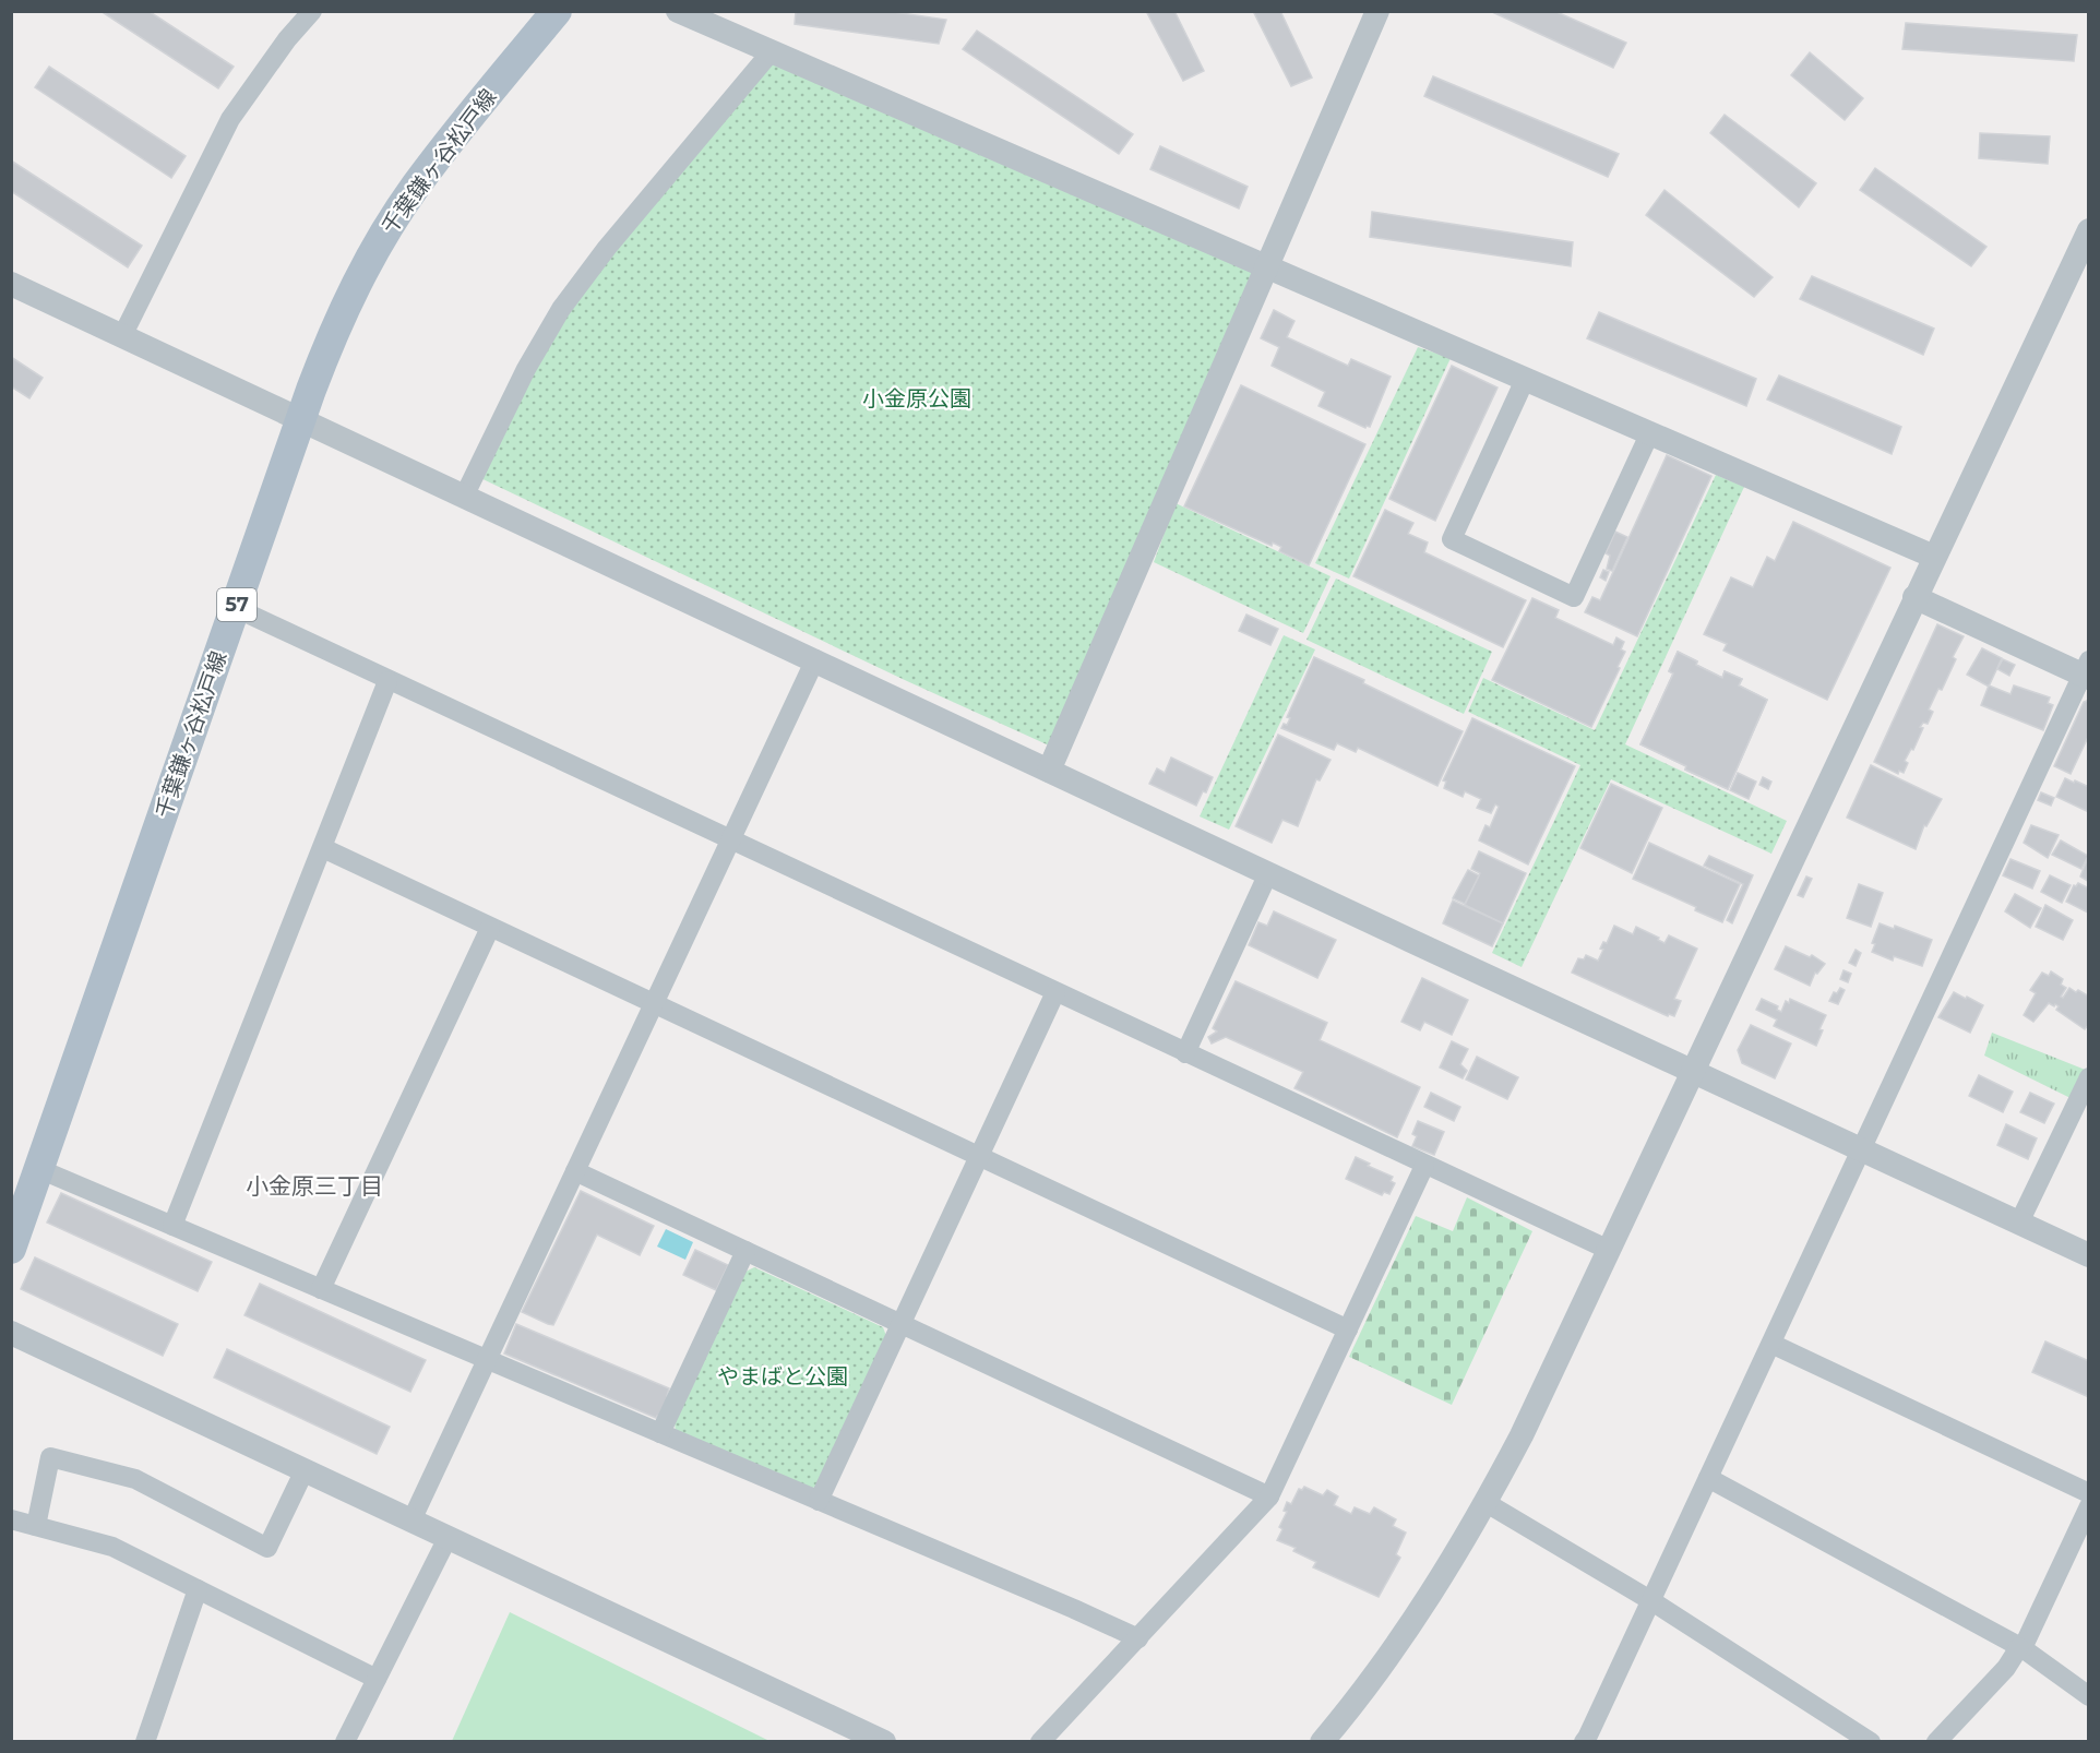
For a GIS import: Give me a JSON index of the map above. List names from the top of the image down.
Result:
{
  "streets": {
    "main road": ["千葉鎌ヶ谷松戸線", "57"]
  },
  "districts": ["小金原三丁目"],
  "parks": ["小金原公園", "やまばと公園"]
}
